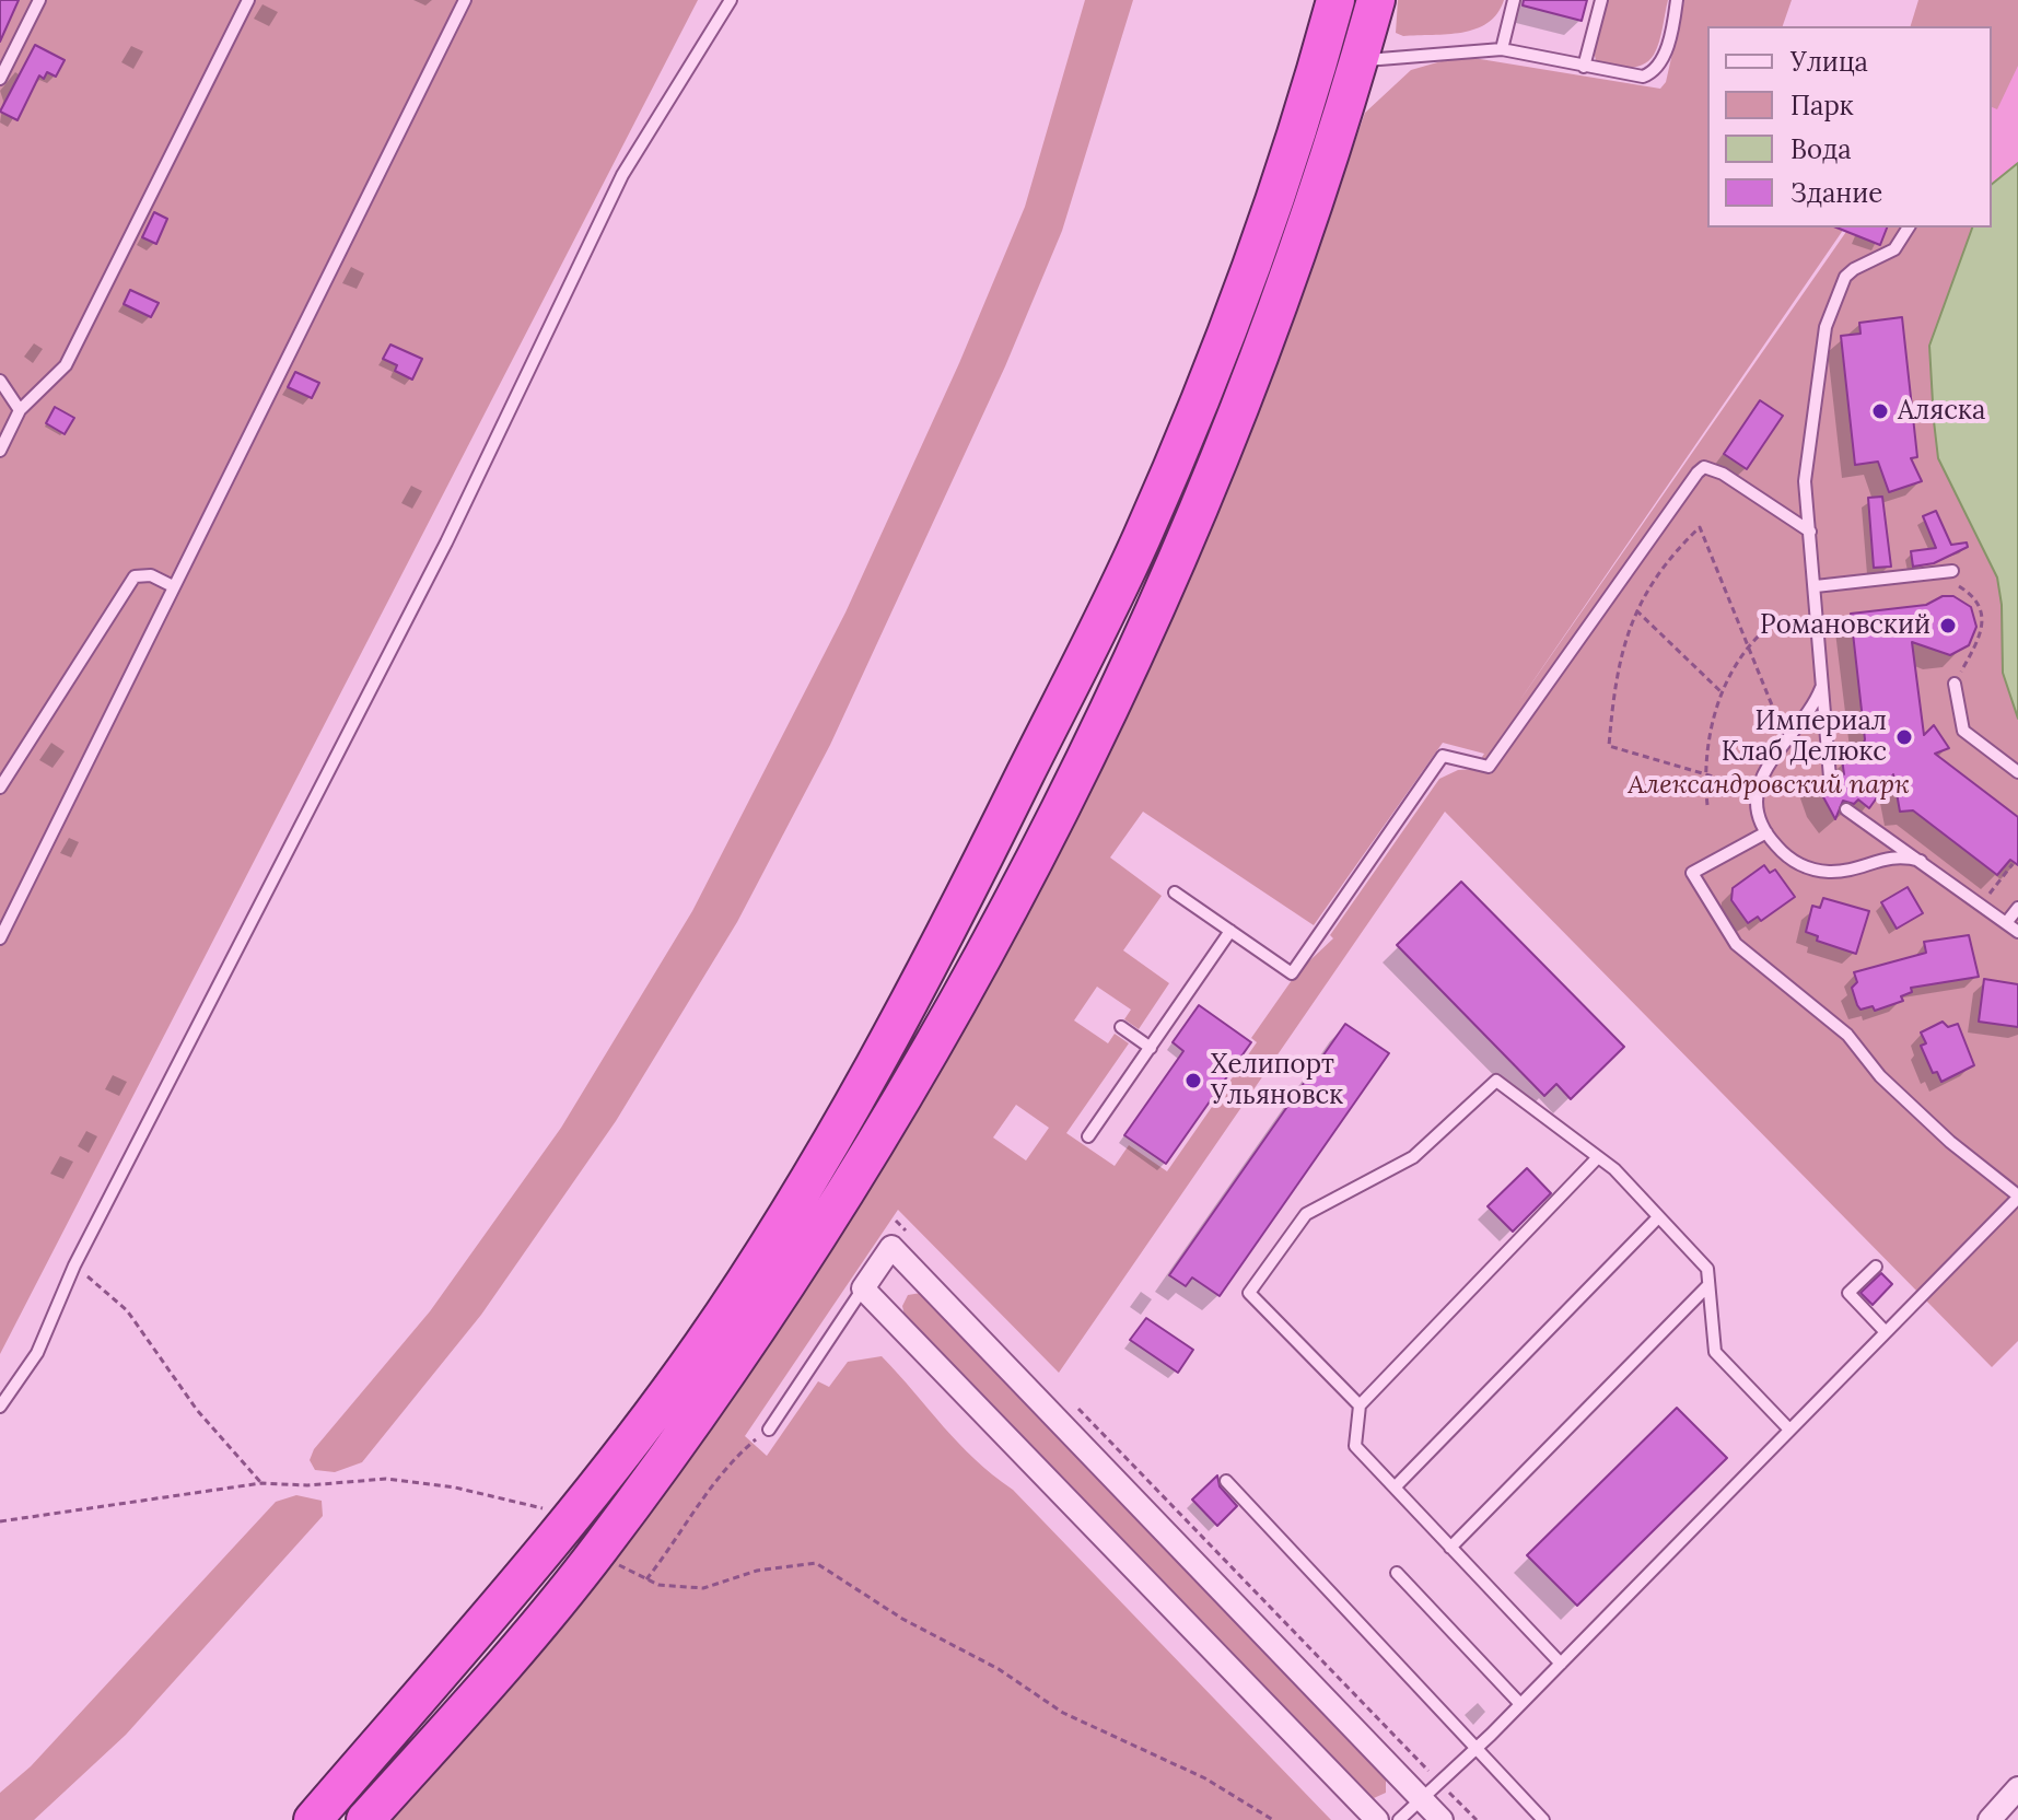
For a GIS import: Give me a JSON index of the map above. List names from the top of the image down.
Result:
{
  "parks": ["Александровский парк"],
  "places": [
    "Аляска",
    "Романовский",
    "Империал Клаб Делюкс",
    "Хелипорт Ульяновск"
  ],
  "legend": [
    "Улица",
    "Парк",
    "Вода",
    "Здание"
  ]
}
